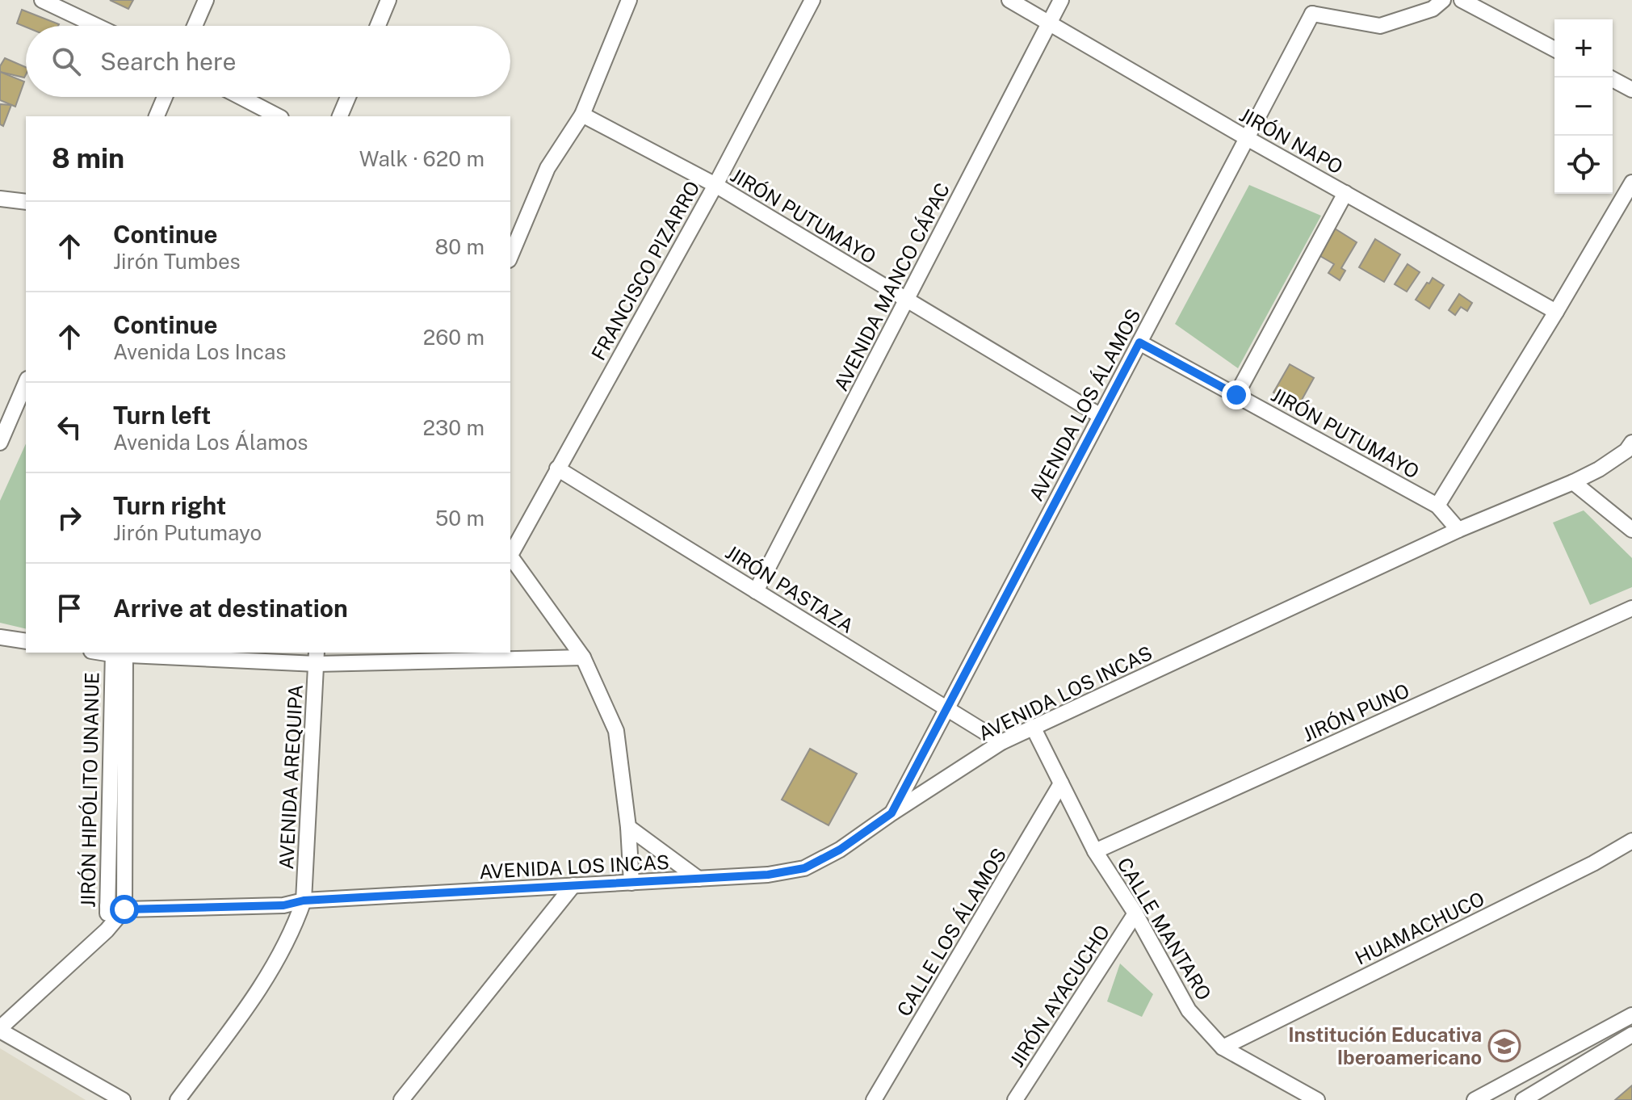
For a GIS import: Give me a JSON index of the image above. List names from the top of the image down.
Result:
{
  "streets": {
    "street": [
      "JIRÓN NAPO",
      "JIRÓN PUTUMAYO",
      "FRANCISCO PIZARRO",
      "AVENIDA MANCO CÁPAC",
      "AVENIDA LOS ÁLAMOS",
      "JIRÓN PASTAZA",
      "AVENIDA LOS INCAS",
      "JIRÓN PUNO",
      "AVENIDA AREQUIPA",
      "JIRÓN HIPÓLITO UNANUE",
      "HUAMACHUCO",
      "CALLE MANTARO",
      "CALLE LOS ÁLAMOS",
      "JIRÓN AYACUCHO"
    ]
  },
  "crossings": [
    ["JIRÓN NAPO", "AVENIDA MANCO CÁPAC"],
    ["JIRÓN NAPO", "AVENIDA LOS ÁLAMOS"],
    ["JIRÓN PUTUMAYO", "FRANCISCO PIZARRO"],
    ["JIRÓN PUTUMAYO", "AVENIDA MANCO CÁPAC"],
    ["JIRÓN PUTUMAYO", "AVENIDA LOS ÁLAMOS"],
    ["JIRÓN PUTUMAYO", "AVENIDA LOS INCAS"],
    ["FRANCISCO PIZARRO", "JIRÓN PASTAZA"],
    ["AVENIDA MANCO CÁPAC", "JIRÓN PASTAZA"],
    ["AVENIDA LOS ÁLAMOS", "JIRÓN PASTAZA"],
    ["AVENIDA LOS ÁLAMOS", "AVENIDA LOS INCAS"],
    ["JIRÓN PASTAZA", "AVENIDA LOS INCAS"],
    ["AVENIDA LOS INCAS", "AVENIDA AREQUIPA"],
    ["AVENIDA LOS INCAS", "JIRÓN HIPÓLITO UNANUE"],
    ["AVENIDA LOS INCAS", "CALLE MANTARO"],
    ["JIRÓN PUNO", "CALLE MANTARO"],
    ["HUAMACHUCO", "CALLE MANTARO"],
    ["CALLE MANTARO", "CALLE LOS ÁLAMOS"],
    ["CALLE MANTARO", "JIRÓN AYACUCHO"]
  ],
  "places": {
    "school or university": ["Institución Educativa Iberoamericano"]
  },
  "page": {
    "map_buttons": ["+", "−"],
    "search": "Search here",
    "heading": ["8 min", "Walk · 620 m"],
    "list": [
      ["Continue", "Jirón Tumbes", "80 m"],
      ["Continue", "Avenida Los Incas", "260 m"],
      ["Turn left", "Avenida Los Álamos", "230 m"],
      ["Turn right", "Jirón Putumayo", "50 m"],
      "Arrive at destination"
    ]
  }
}
